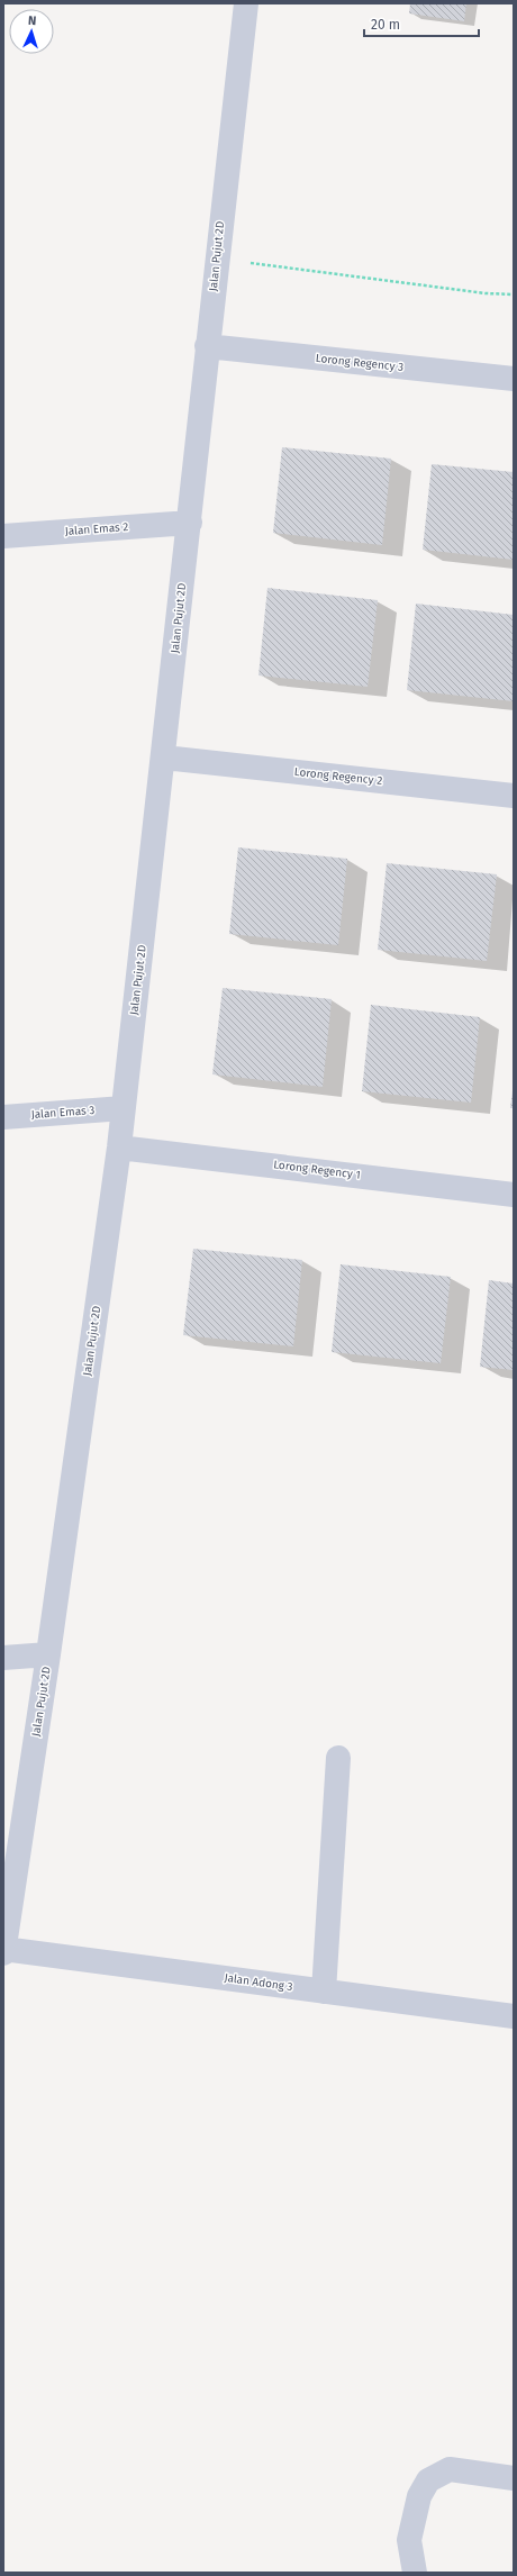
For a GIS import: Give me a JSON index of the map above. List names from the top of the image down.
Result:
{
  "streets": {
    "street": [
      "Jalan Pujut 2D",
      "Lorong Regency 3",
      "Jalan Emas 2",
      "Lorong Regency 2",
      "Jalan Emas 3",
      "Lorong Regency 1",
      "Jalan Adong 3"
    ]
  },
  "crossings": [
    ["Jalan Pujut 2D", "Lorong Regency 3"],
    ["Jalan Pujut 2D", "Jalan Emas 2"],
    ["Jalan Pujut 2D", "Lorong Regency 2"],
    ["Jalan Pujut 2D", "Jalan Emas 3"],
    ["Jalan Pujut 2D", "Lorong Regency 1"],
    ["Jalan Pujut 2D", "Jalan Adong 3"]
  ],
  "scale_bar": "20 m",
  "north": "top"
}
